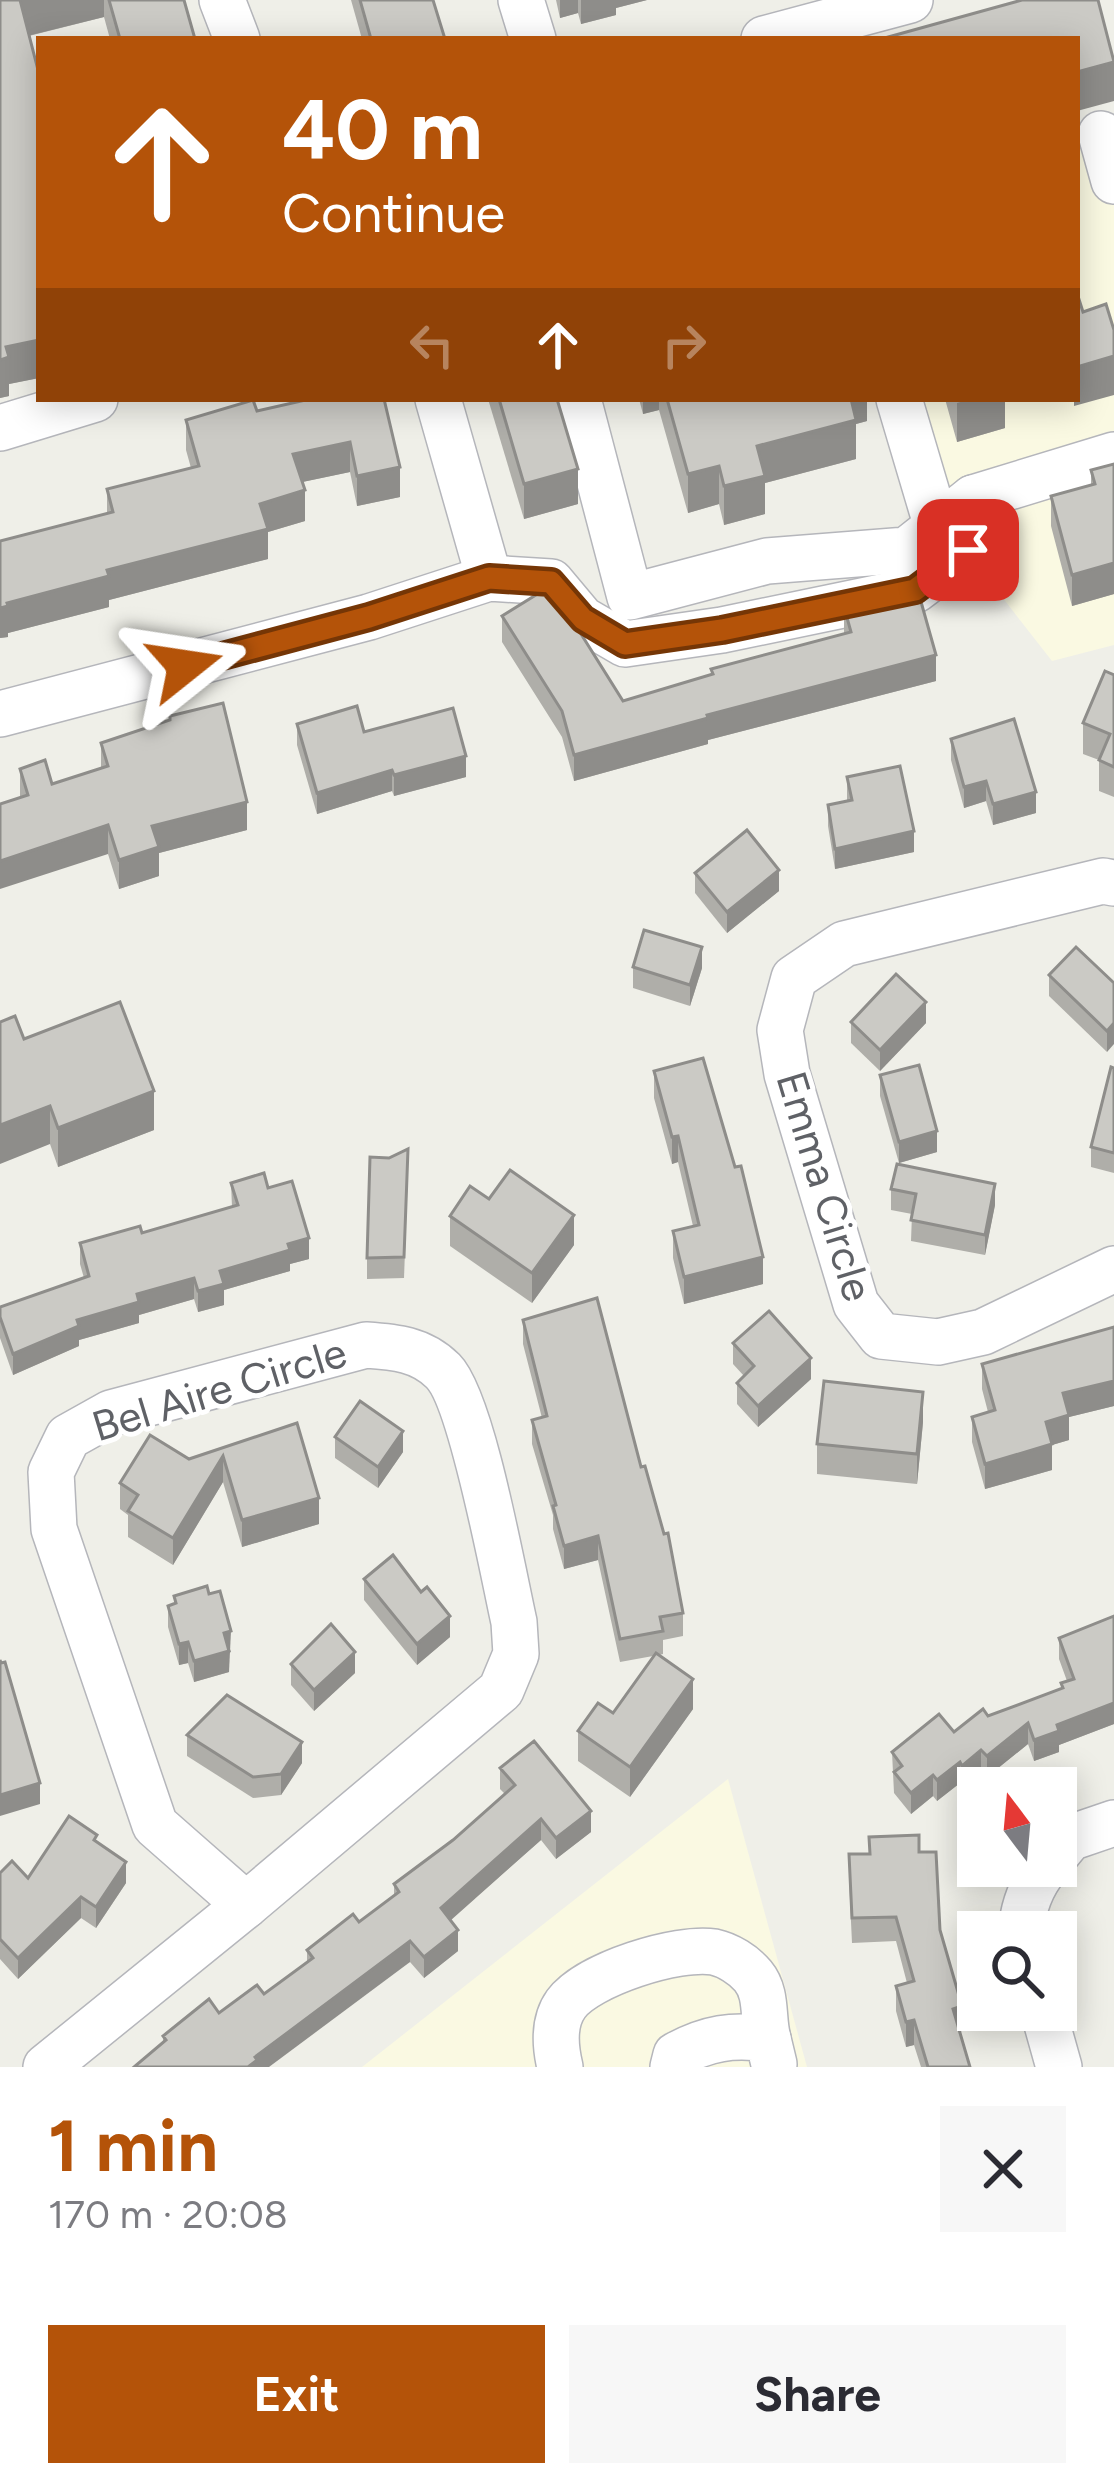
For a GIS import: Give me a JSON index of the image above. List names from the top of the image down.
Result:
{
  "streets": {
    "street": ["Emma Circle", "Bel Aire Circle"]
  },
  "north": "top",
  "page": {
    "turn": ["40 m", "Continue"],
    "heading": ["1 min", "170 m · 20:08"],
    "buttons": ["Exit", "Share"]
  }
}
